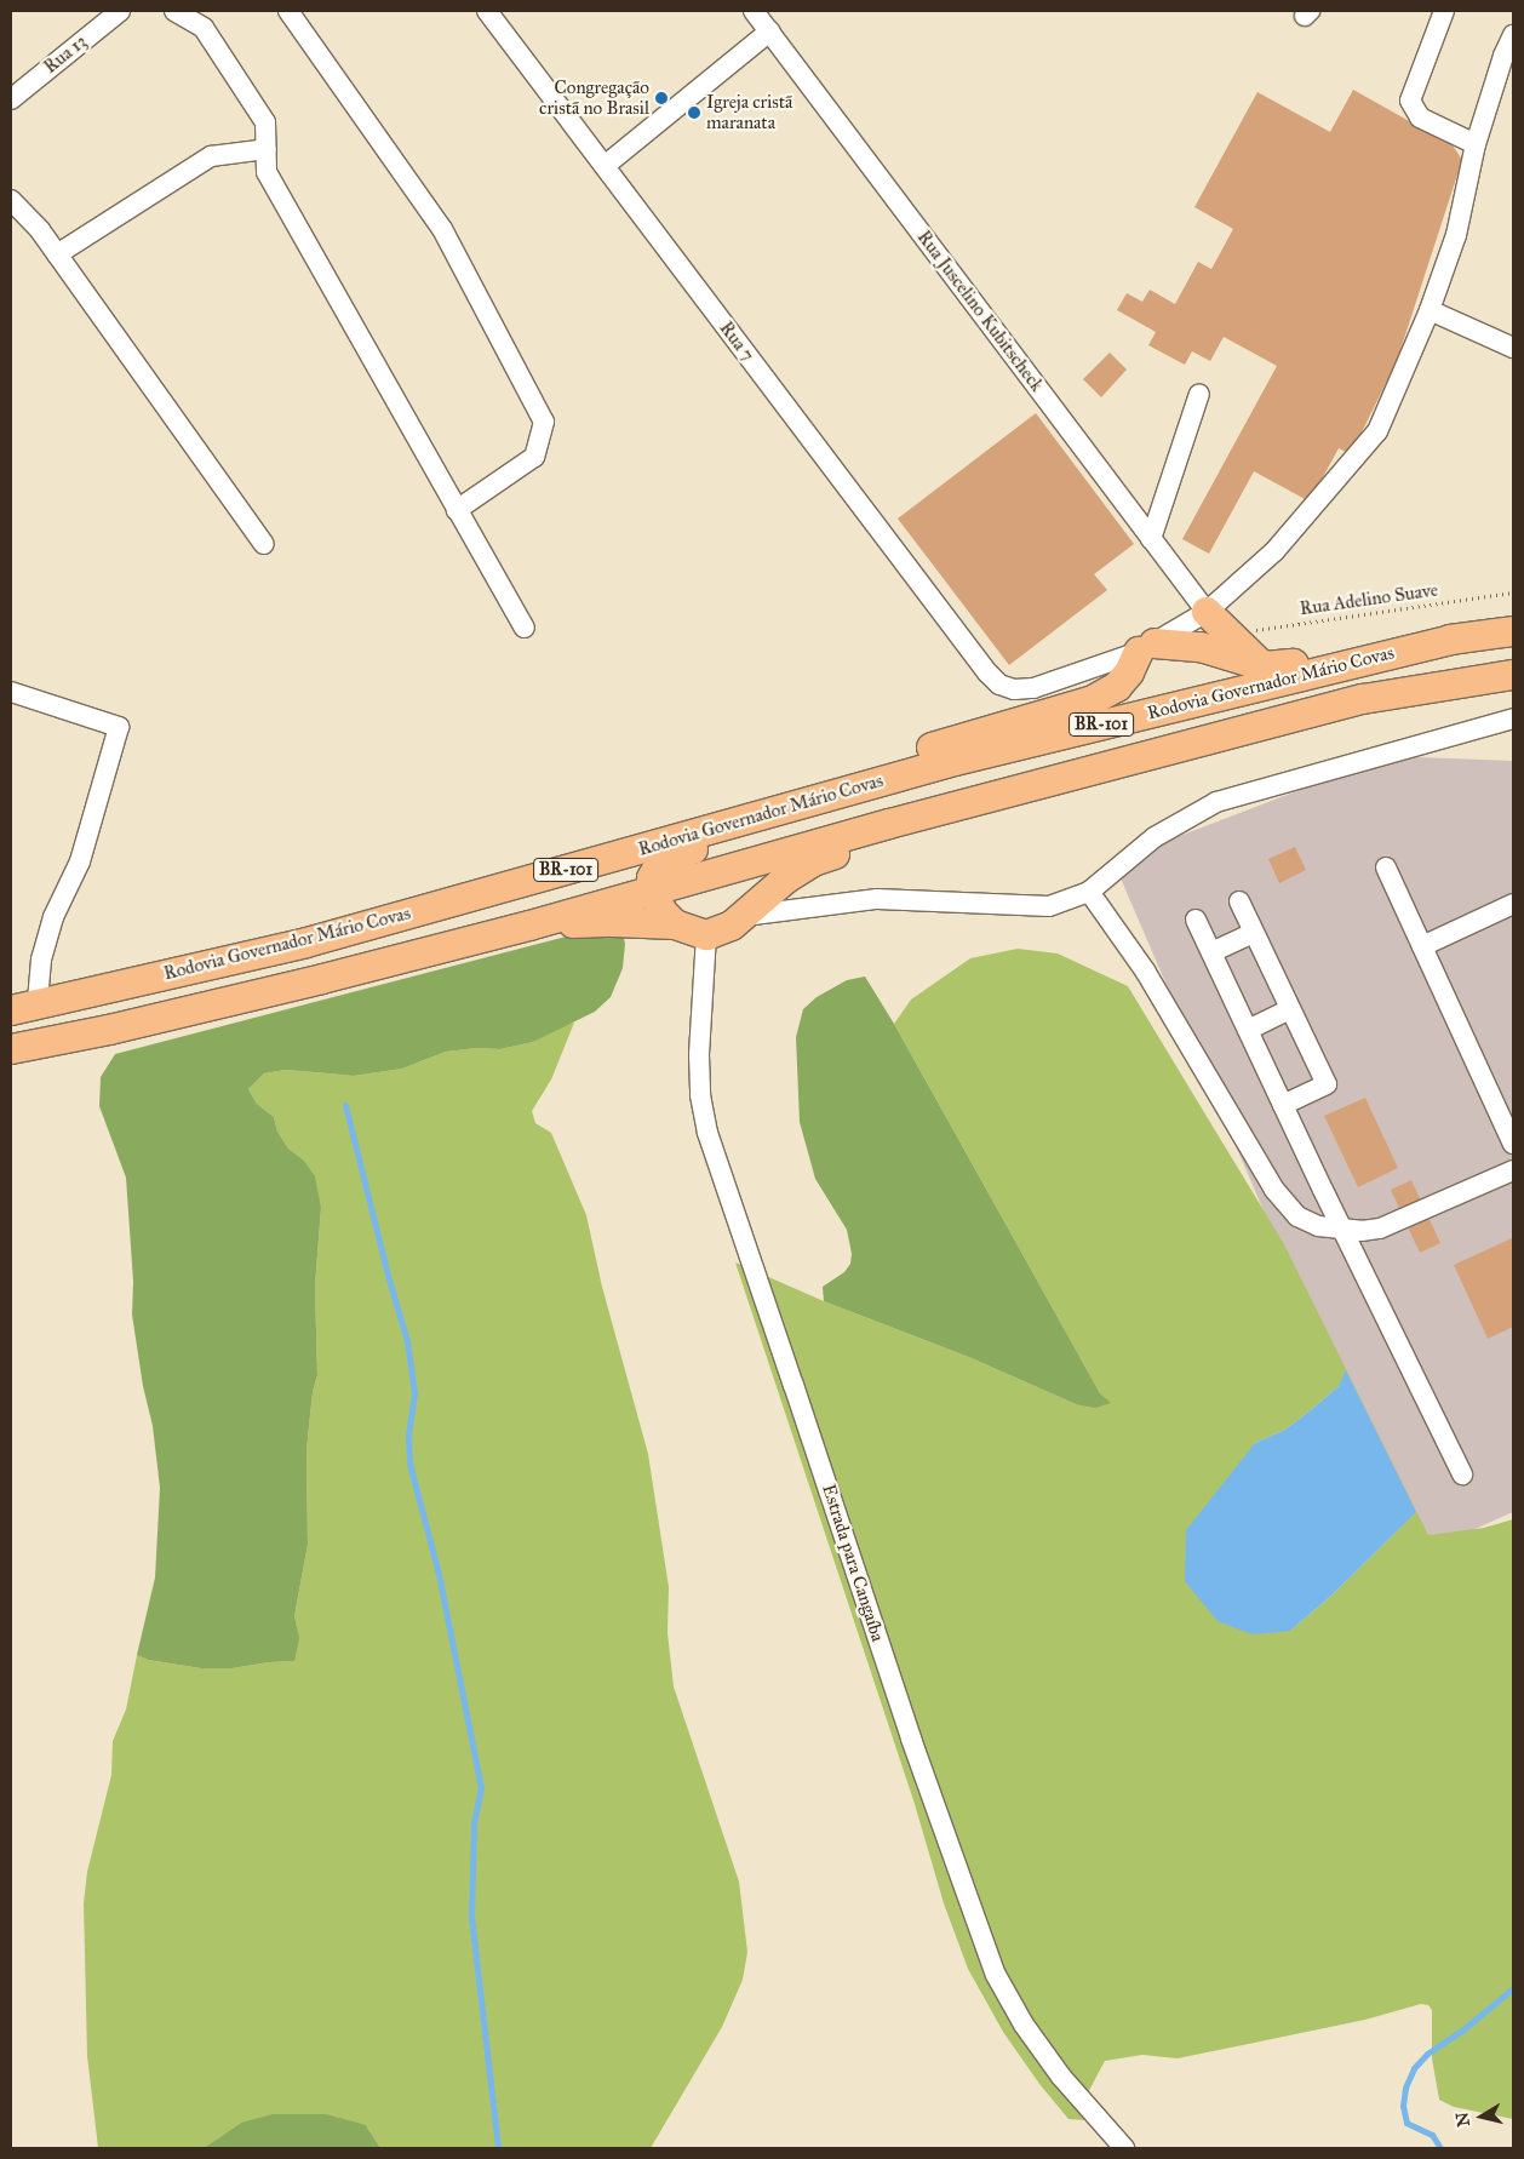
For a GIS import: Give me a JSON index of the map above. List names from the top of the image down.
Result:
{
  "streets": {
    "highway": ["Rodovia Governador Mário Covas", "BR-101"],
    "street": [
      "Rua 13",
      "Rua Juscelino Kubitscheck",
      "Rua 7",
      "Estrada para Cangaíba"
    ],
    "path": ["Rua Adelino Suave"]
  },
  "crossings": [
    ["Rua Juscelino Kubitscheck", "Rua 7"]
  ],
  "places": ["Congregação cristã no Brasil", "Igreja cristã maranata"],
  "north": "left"
}
